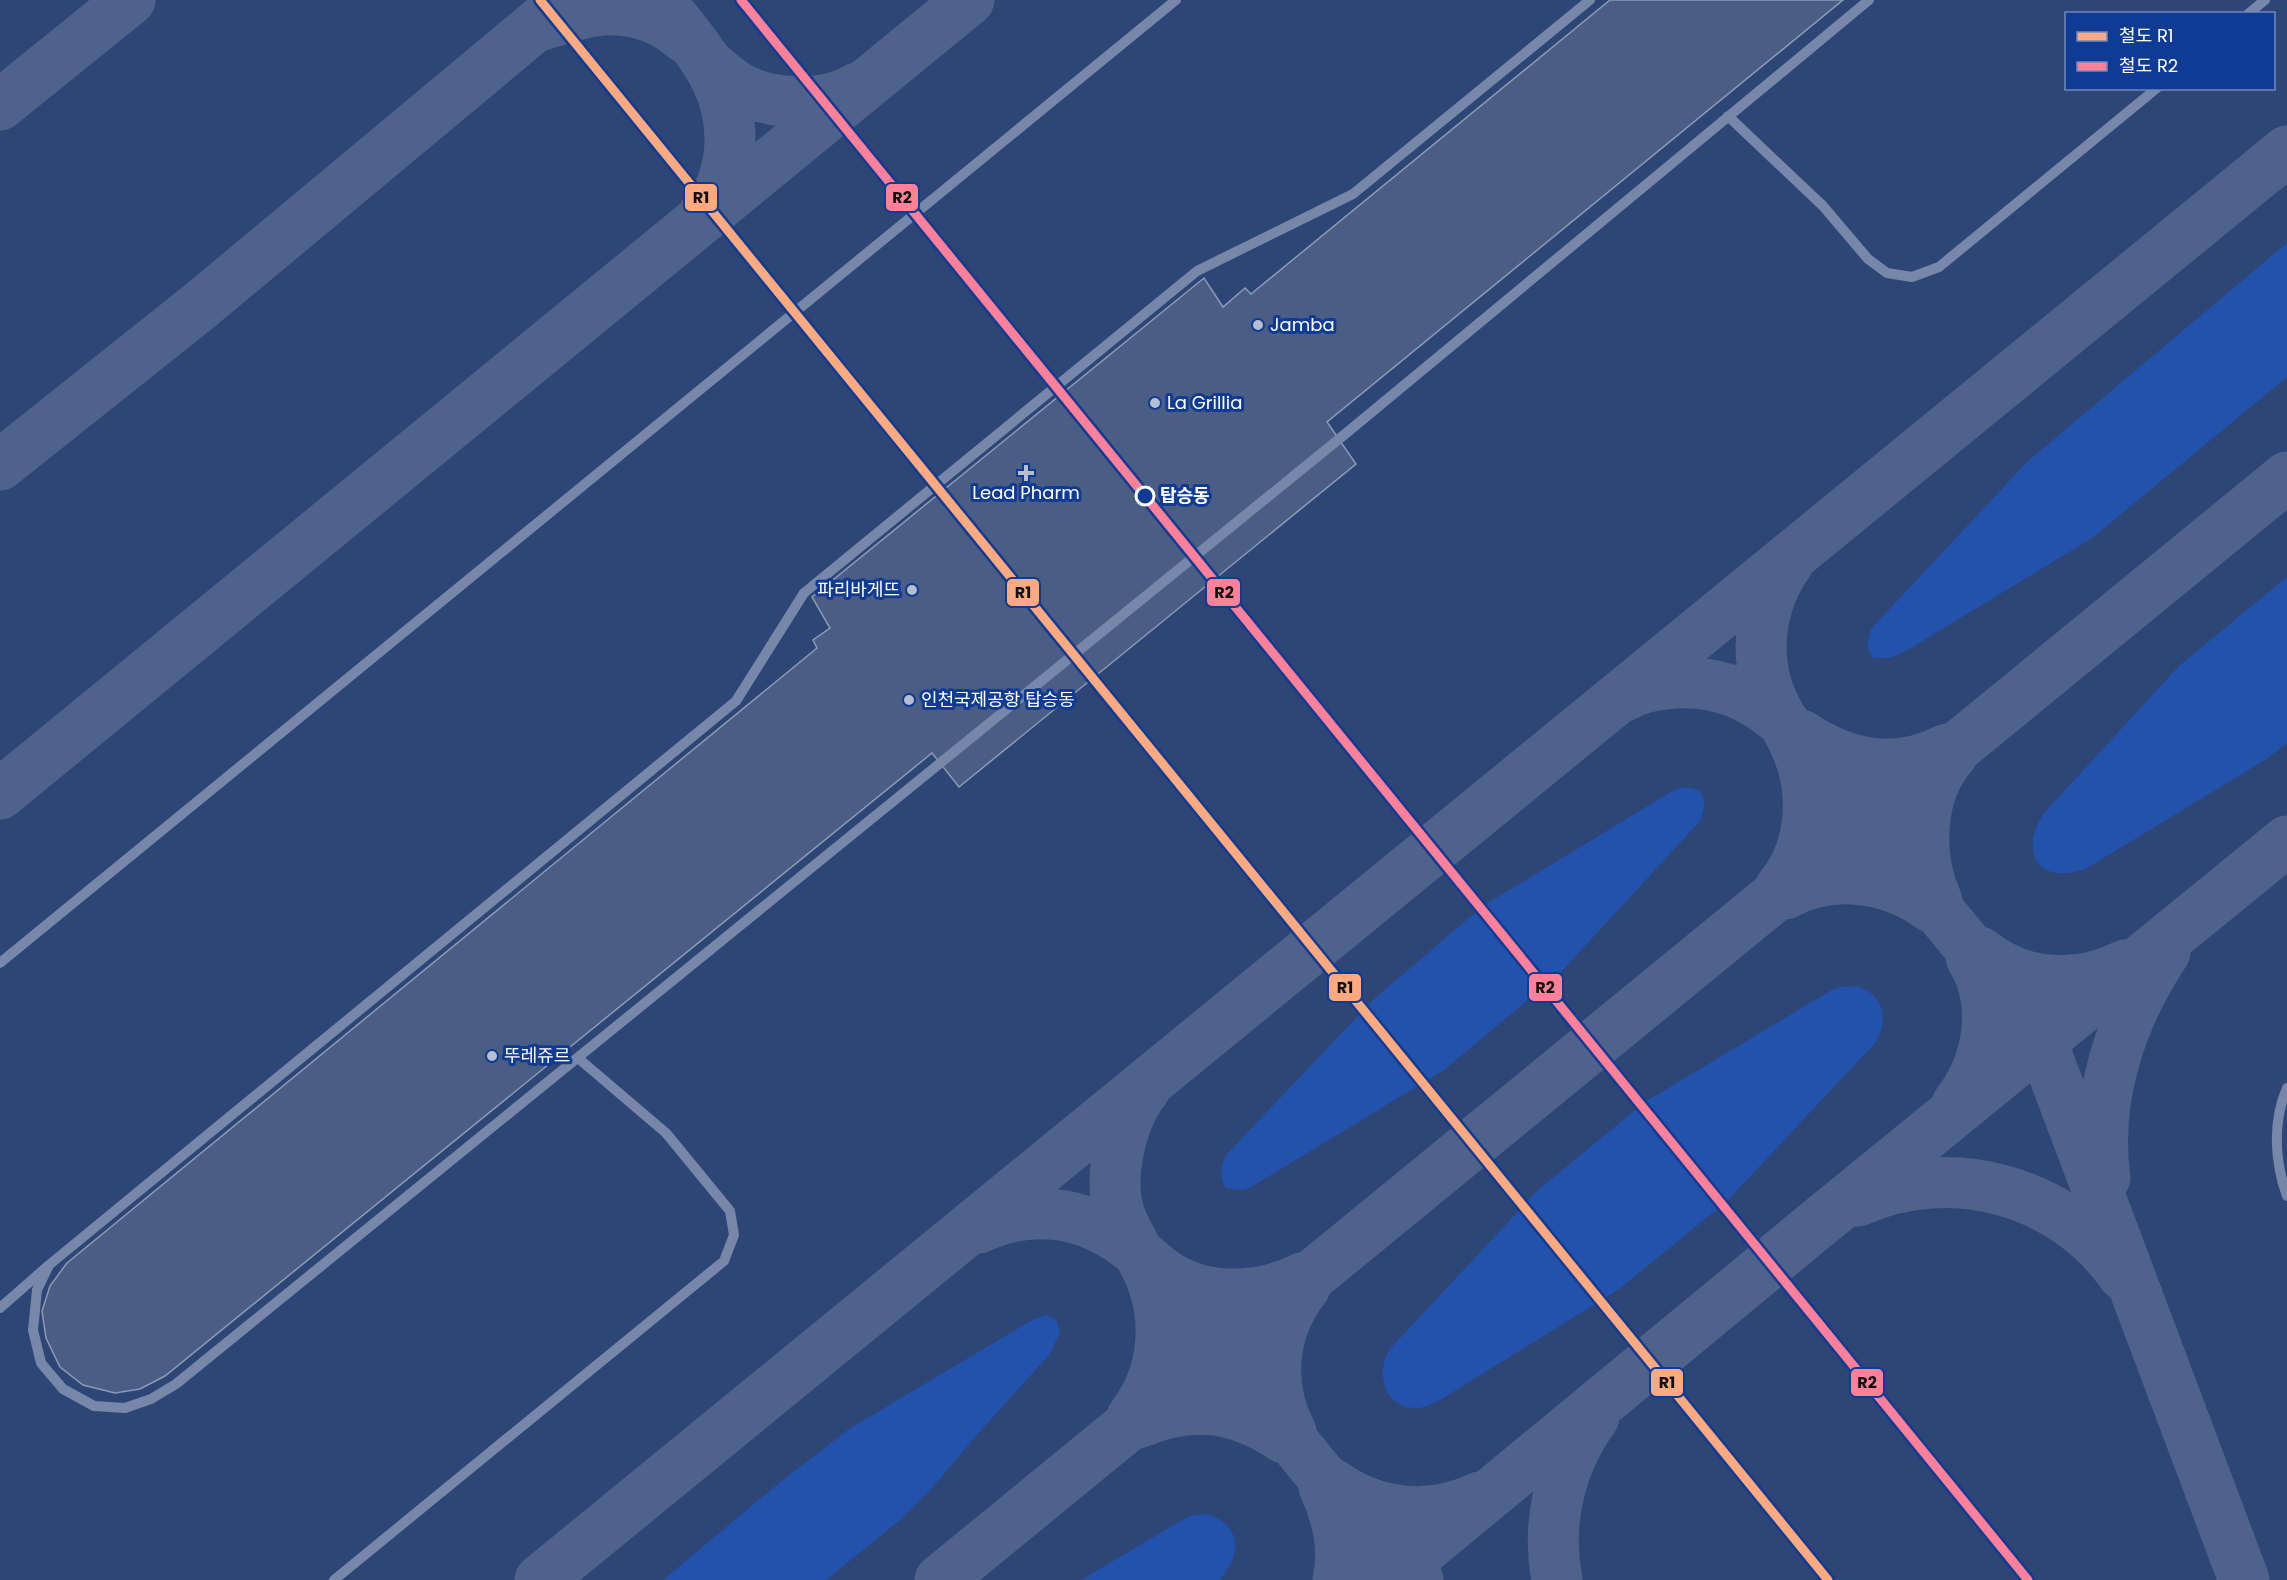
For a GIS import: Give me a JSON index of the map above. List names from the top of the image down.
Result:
{
  "places": {
    "other": [
      "Jamba",
      "La Grillia",
      "탑승동",
      "파리바게뜨",
      "인천국제공항 탑승동",
      "뚜레쥬르"
    ],
    "health": ["Lead Pharm"]
  },
  "lines": ["rail line R1", "rail line R2"],
  "legend": ["철도 R1", "철도 R2"]
}
